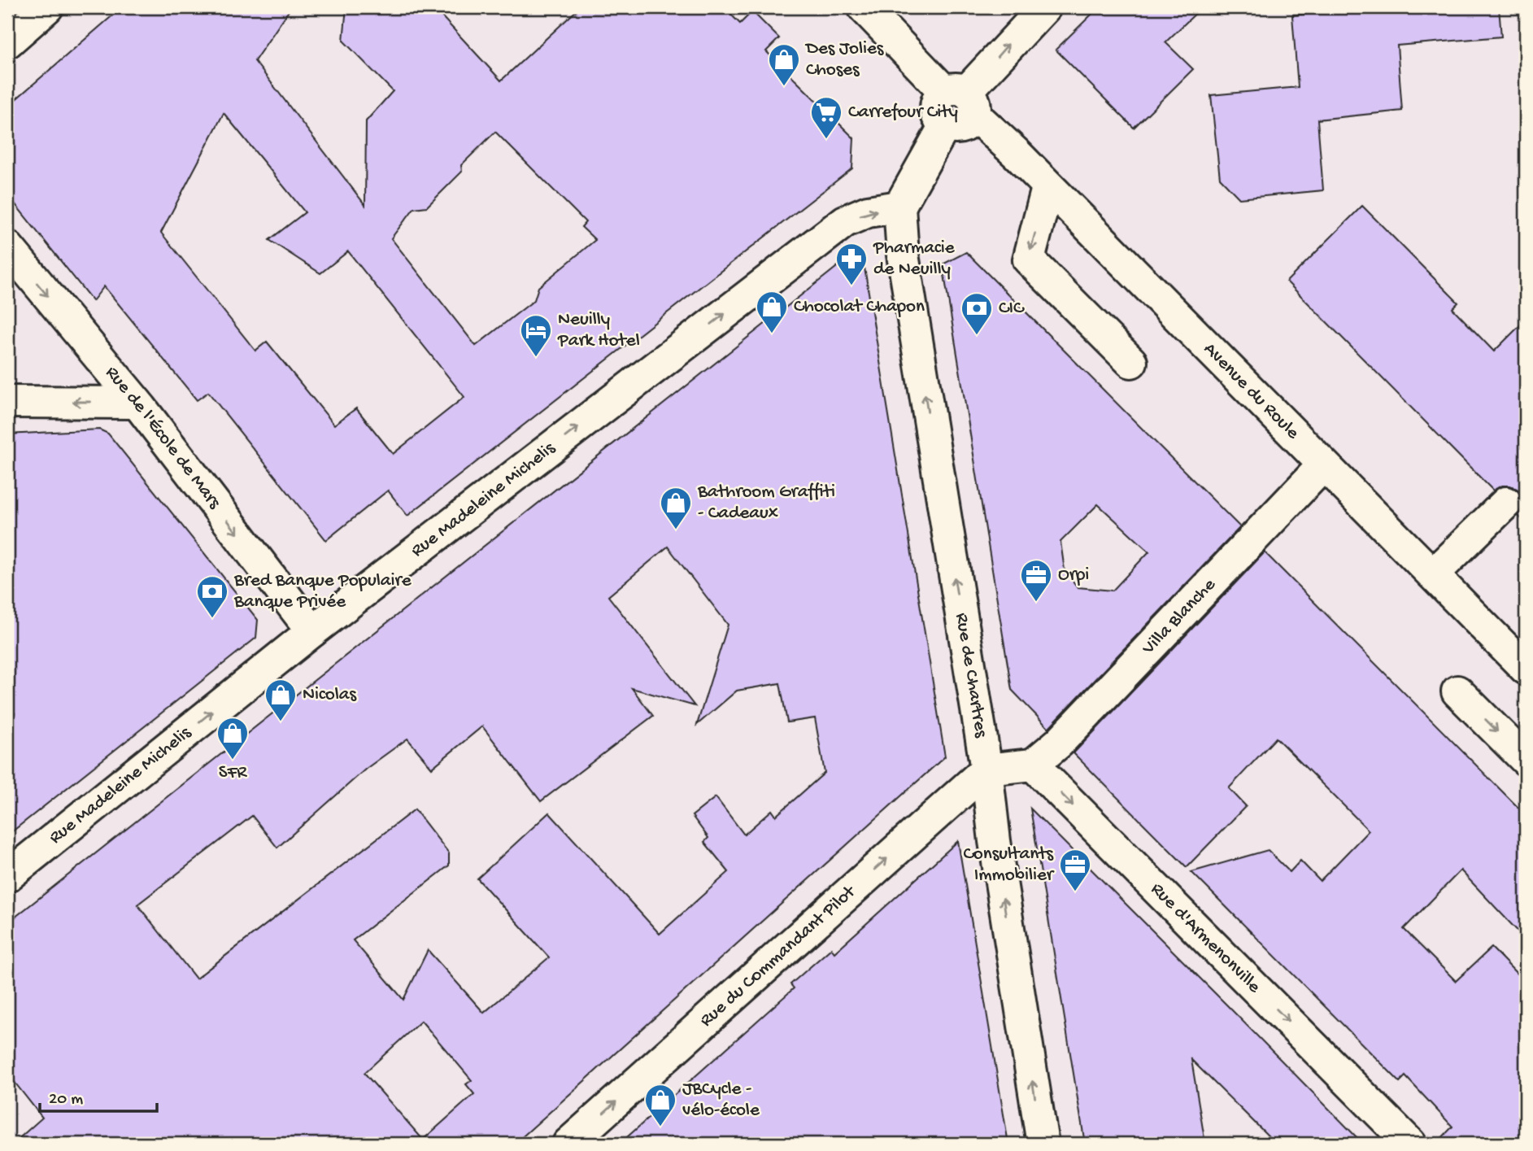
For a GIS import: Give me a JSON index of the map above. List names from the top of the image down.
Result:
{
  "streets": {
    "street": [
      "Avenue du Roule",
      "Rue de l'École de Mars",
      "Rue Madeleine Michelis",
      "Villa Blanche",
      "Rue de Chartres",
      "Rue d'Armenonville",
      "Rue du Commandant Pilot"
    ]
  },
  "crossings": [
    ["Avenue du Roule", "Villa Blanche"],
    ["Rue de l'École de Mars", "Rue Madeleine Michelis"],
    ["Rue Madeleine Michelis", "Rue de Chartres"],
    ["Villa Blanche", "Rue d'Armenonville"],
    ["Rue de Chartres", "Rue du Commandant Pilot"]
  ],
  "one_way": [
    "Rue de l'École de Mars",
    "Rue Madeleine Michelis",
    "Rue de Chartres",
    "Rue d'Armenonville",
    "Rue du Commandant Pilot"
  ],
  "places": {
    "shop": [
      "Des Jolies Choses",
      "Chocolat Chapon",
      "Bathroom Graffiti - Cadeaux",
      "Nicolas",
      "SFR",
      "JBCycle - vélo-école"
    ],
    "supermarket": ["Carrefour City"],
    "pharmacy": ["Pharmacie de Neuilly"],
    "bank": ["CIC", "Bred Banque Populaire Banque Privée"],
    "hotel": ["Neuilly Park Hotel"],
    "office": ["Orpi", "Consultants Immobilier"]
  },
  "scale_bar": "20 m"
}
